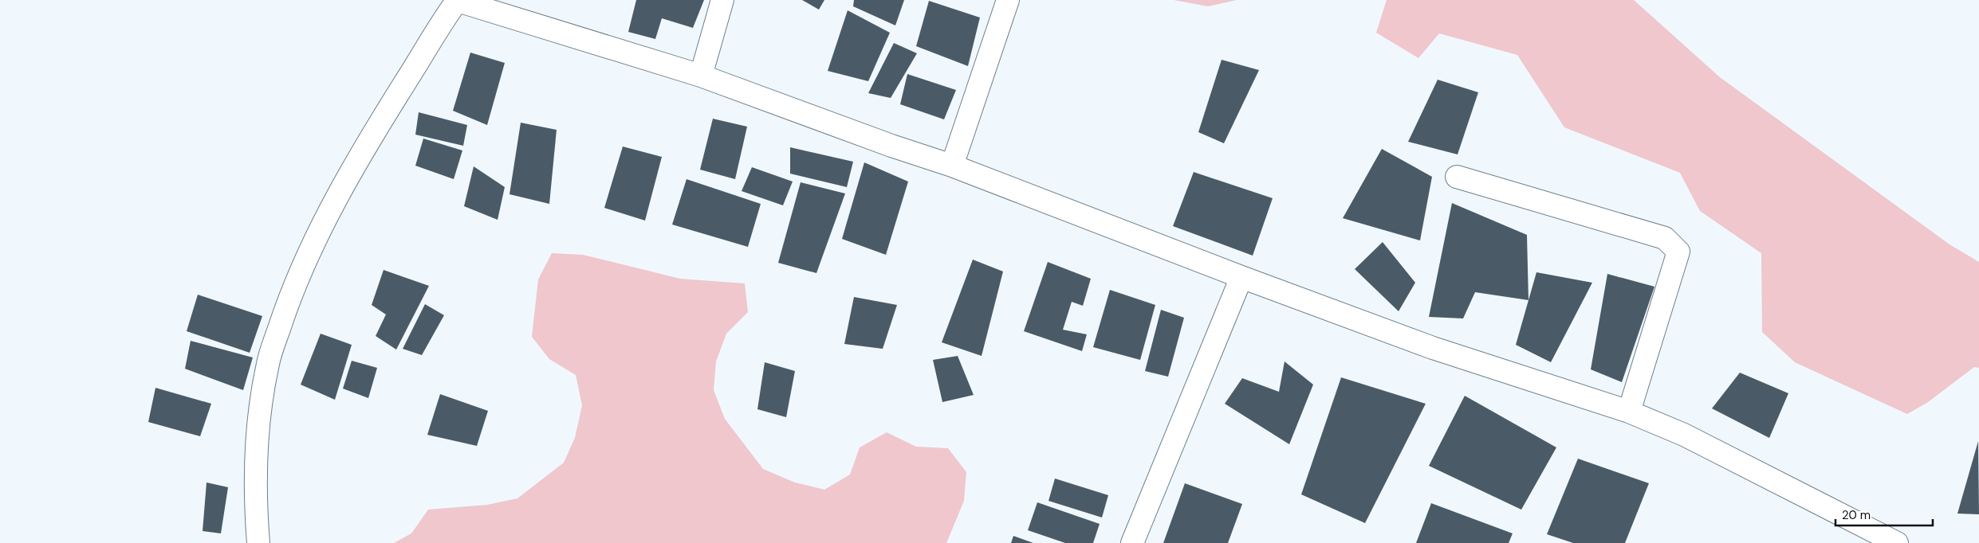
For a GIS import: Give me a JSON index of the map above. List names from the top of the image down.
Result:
{
  "scale_bar": "20 m"
}
